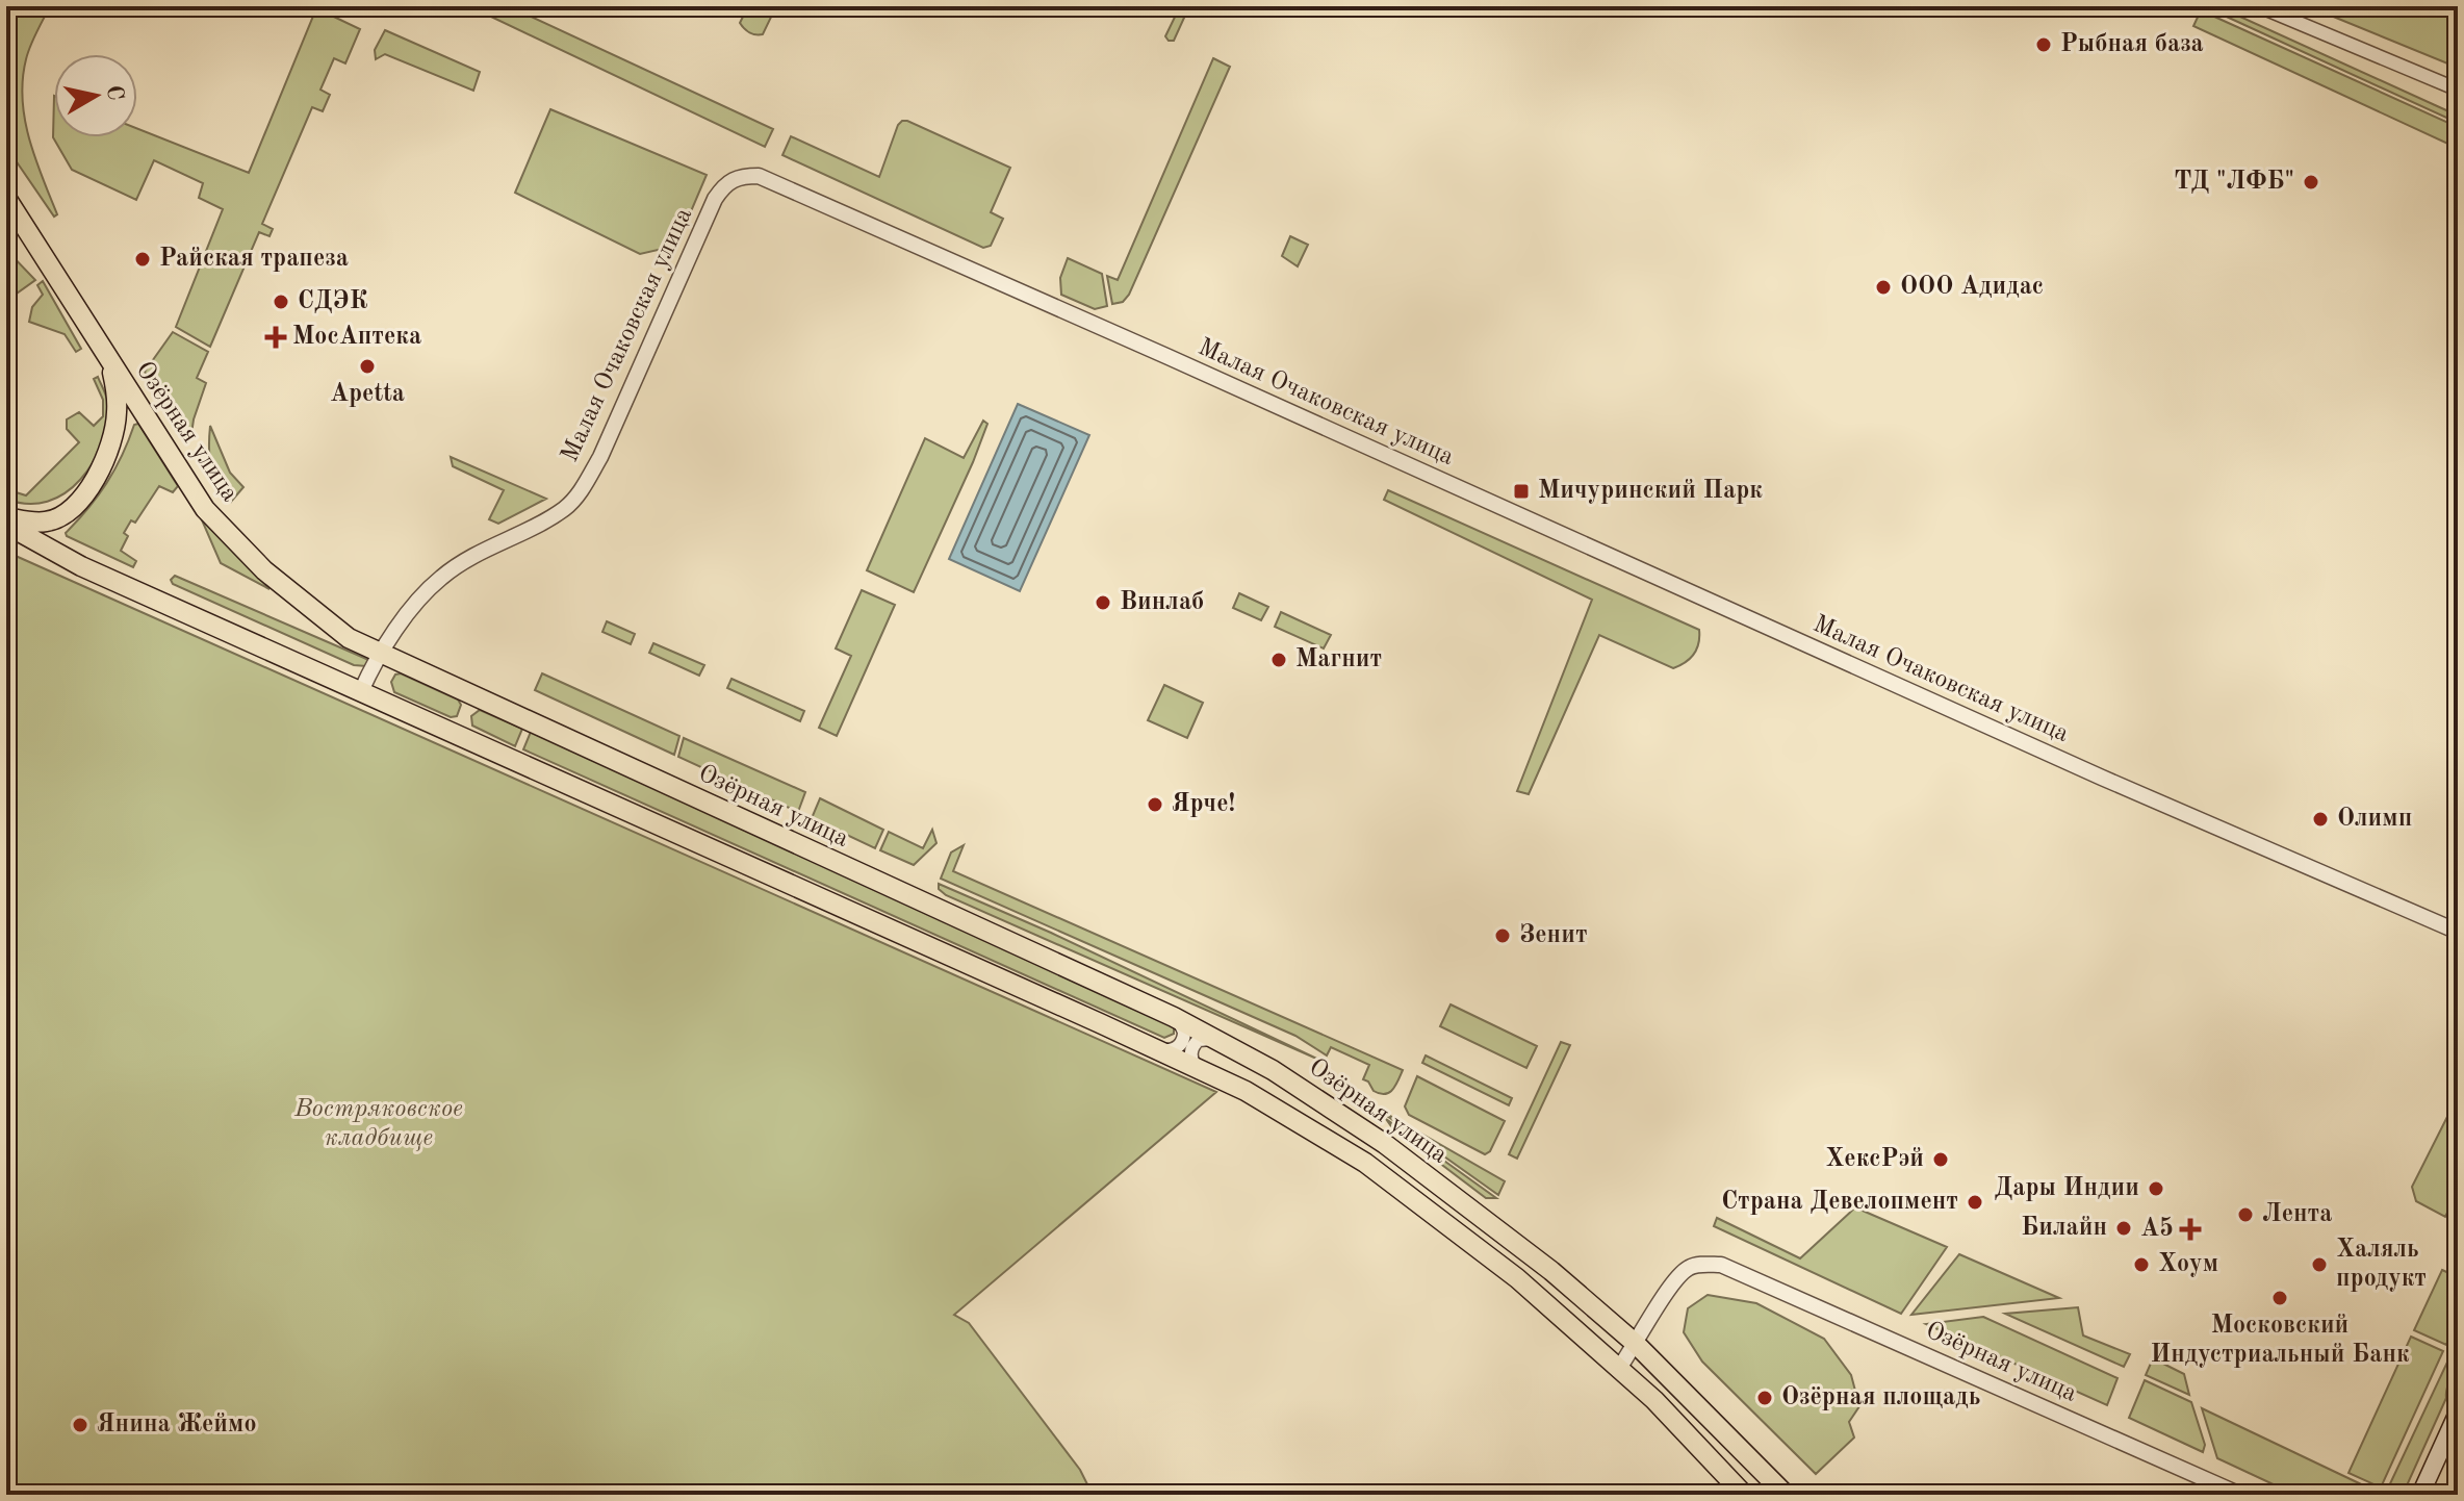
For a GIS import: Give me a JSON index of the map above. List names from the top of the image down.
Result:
{
  "streets": {
    "main road": ["Озёрная улица"],
    "street": ["Малая Очаковская улица"]
  },
  "crossings": [
    ["Малая Очаковская улица", "Озёрная улица"]
  ],
  "parks": ["Востряковское кладбище"],
  "places": {
    "other": [
      "Рыбная база",
      "ТД \"ЛФБ\"",
      "Райская трапеза",
      "ООО Адидас",
      "СДЭК",
      "Apetta",
      "Винлаб",
      "Магнит",
      "Ярче!",
      "Олимп",
      "Зенит",
      "ХексРэй",
      "Дары Индии",
      "Страна Девелопмент",
      "Лента",
      "Билайн",
      "Хоум",
      "Халяль продукт",
      "Московский Индустриальный Банк",
      "Озёрная площадь",
      "Янина Жеймо"
    ],
    "health": ["МосАптека", "А5"],
    "transit": ["Мичуринский Парк"]
  },
  "north": "right"
}
